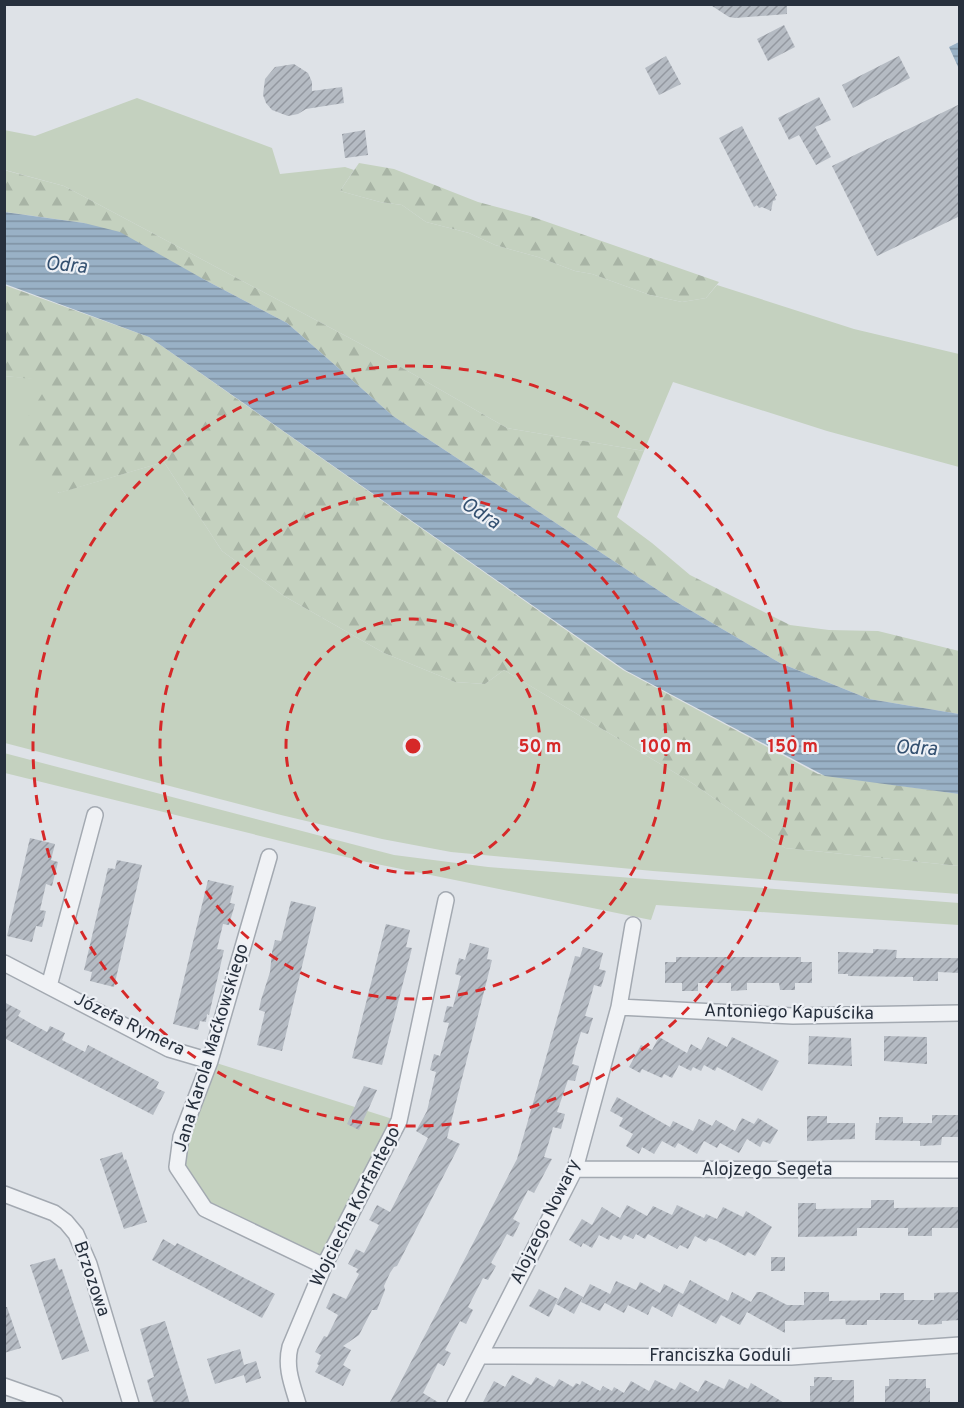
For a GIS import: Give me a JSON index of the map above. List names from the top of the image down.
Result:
{
  "streets": {
    "street": [
      "Antoniego Kapuścika",
      "Józefa Rymera",
      "Jana Karola Maćkowskiego",
      "Alojzego Segeta",
      "Wojciecha Korfantego",
      "Alojzego Nowary",
      "Brzozowa",
      "Franciszka Goduli"
    ]
  },
  "crossings": [
    ["Antoniego Kapuścika", "Alojzego Nowary"],
    ["Józefa Rymera", "Jana Karola Maćkowskiego"],
    ["Jana Karola Maćkowskiego", "Wojciecha Korfantego"],
    ["Alojzego Segeta", "Alojzego Nowary"],
    ["Alojzego Nowary", "Franciszka Goduli"]
  ],
  "water": ["Odra"],
  "rings": ["50 m", "100 m", "150 m"]
}
